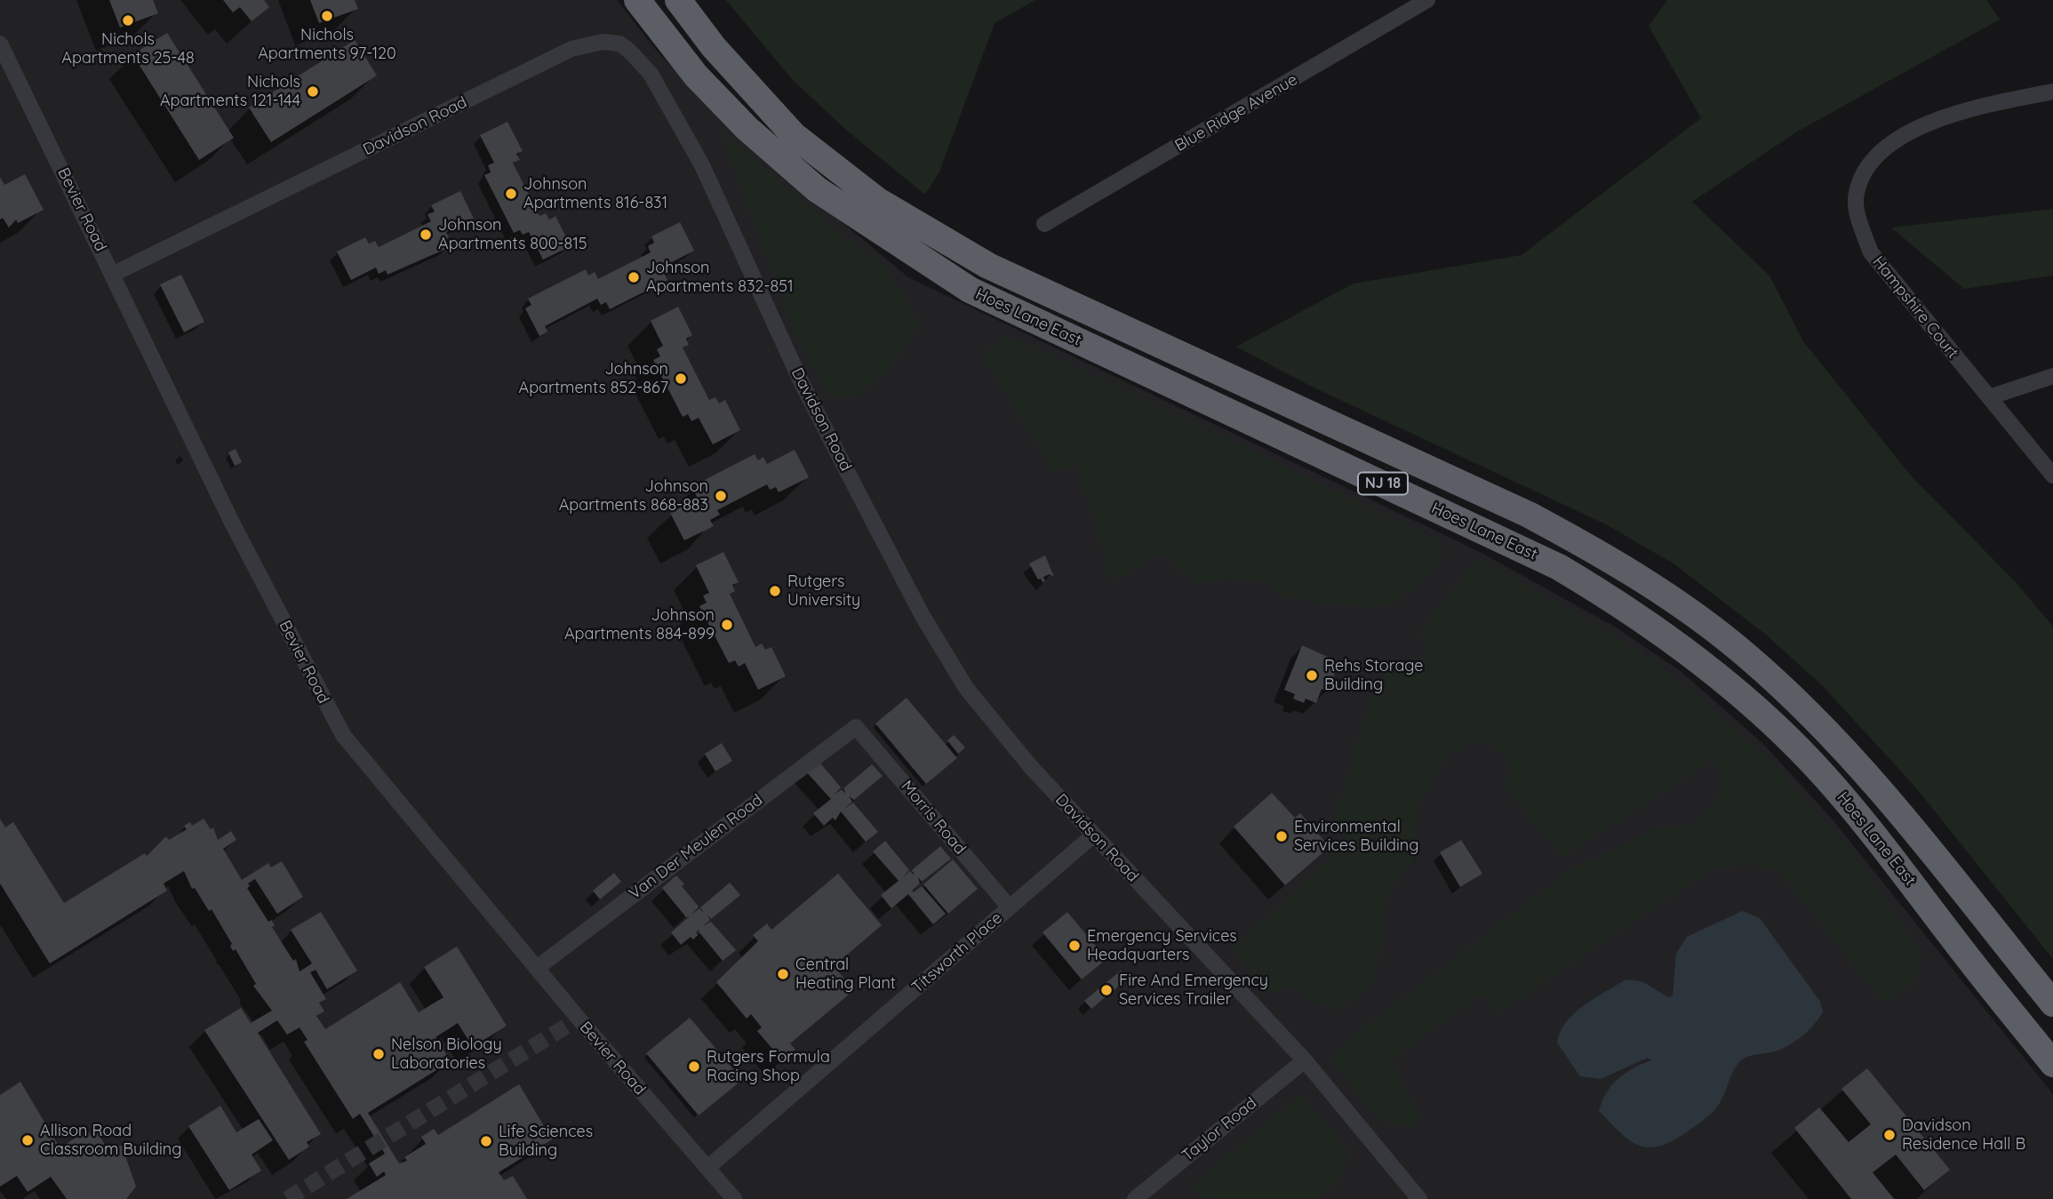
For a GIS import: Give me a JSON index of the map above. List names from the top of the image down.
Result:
{
  "streets": {
    "highway": ["Hoes Lane East", "NJ 18"],
    "street": [
      "Blue Ridge Avenue",
      "Davidson Road",
      "Bevier Road",
      "Hampshire Court",
      "Morris Road",
      "Van Der Meulen Road",
      "Titsworth Place",
      "Taylor Road"
    ]
  },
  "crossings": [
    ["Davidson Road", "Bevier Road"],
    ["Davidson Road", "Titsworth Place"],
    ["Davidson Road", "Taylor Road"],
    ["Bevier Road", "Van Der Meulen Road"],
    ["Bevier Road", "Titsworth Place"],
    ["Morris Road", "Van Der Meulen Road"],
    ["Morris Road", "Titsworth Place"]
  ],
  "places": [
    "Nichols Apartments 97-120",
    "Nichols Apartments 25-48",
    "Nichols Apartments 121-144",
    "Johnson Apartments 816-831",
    "Johnson Apartments 800-815",
    "Johnson Apartments 832-851",
    "Johnson Apartments 852-867",
    "Johnson Apartments 868-883",
    "Rutgers University",
    "Johnson Apartments 884-899",
    "Rehs Storage Building",
    "Environmental Services Building",
    "Emergency Services Headquarters",
    "Central Heating Plant",
    "Fire And Emergency Services Trailer",
    "Nelson Biology Laboratories",
    "Rutgers Formula Racing Shop",
    "Davidson Residence Hall B",
    "Allison Road Classroom Building",
    "Life Sciences Building"
  ]
}
